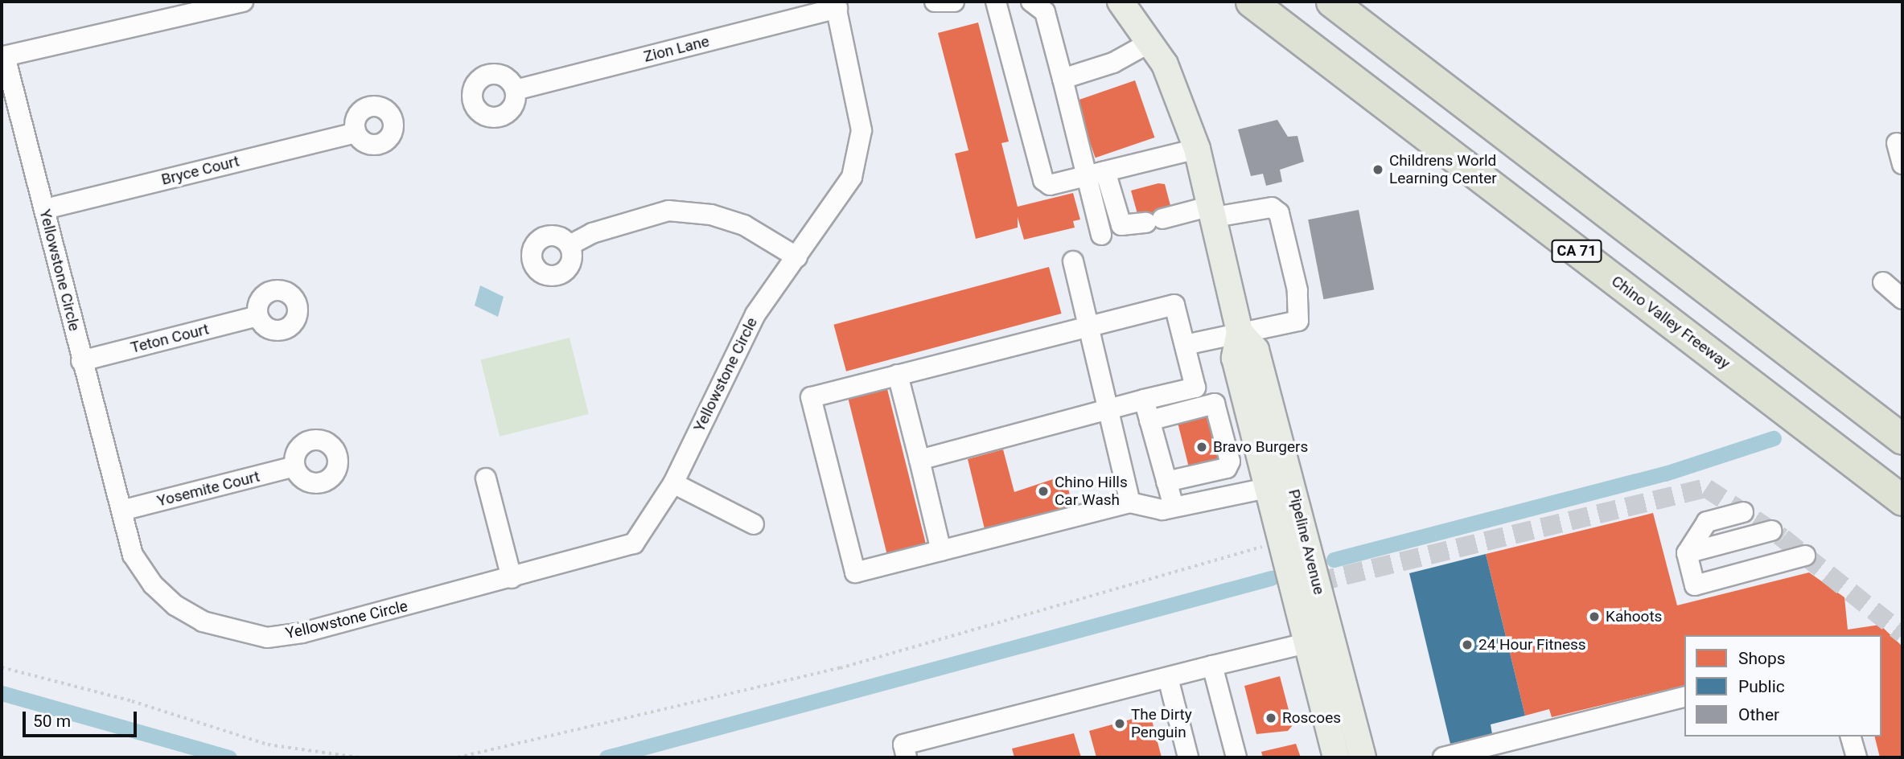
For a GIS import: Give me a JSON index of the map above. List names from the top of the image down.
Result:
{
  "streets": {
    "highway": ["CA 71", "Chino Valley Freeway"],
    "main road": ["Pipeline Avenue"],
    "street": [
      "Zion Lane",
      "Bryce Court",
      "Yellowstone Circle",
      "Teton Court",
      "Yosemite Court"
    ]
  },
  "crossings": [
    ["Zion Lane", "Yellowstone Circle"],
    ["Bryce Court", "Yellowstone Circle"],
    ["Yellowstone Circle", "Teton Court"],
    ["Yellowstone Circle", "Yosemite Court"]
  ],
  "places": [
    "Childrens World Learning Center",
    "Bravo Burgers",
    "Chino Hills Car Wash",
    "Kahoots",
    "24 Hour Fitness",
    "Roscoes",
    "The Dirty Penguin"
  ],
  "legend": ["Shops", "Public", "Other"],
  "scale_bar": "50 m"
}
